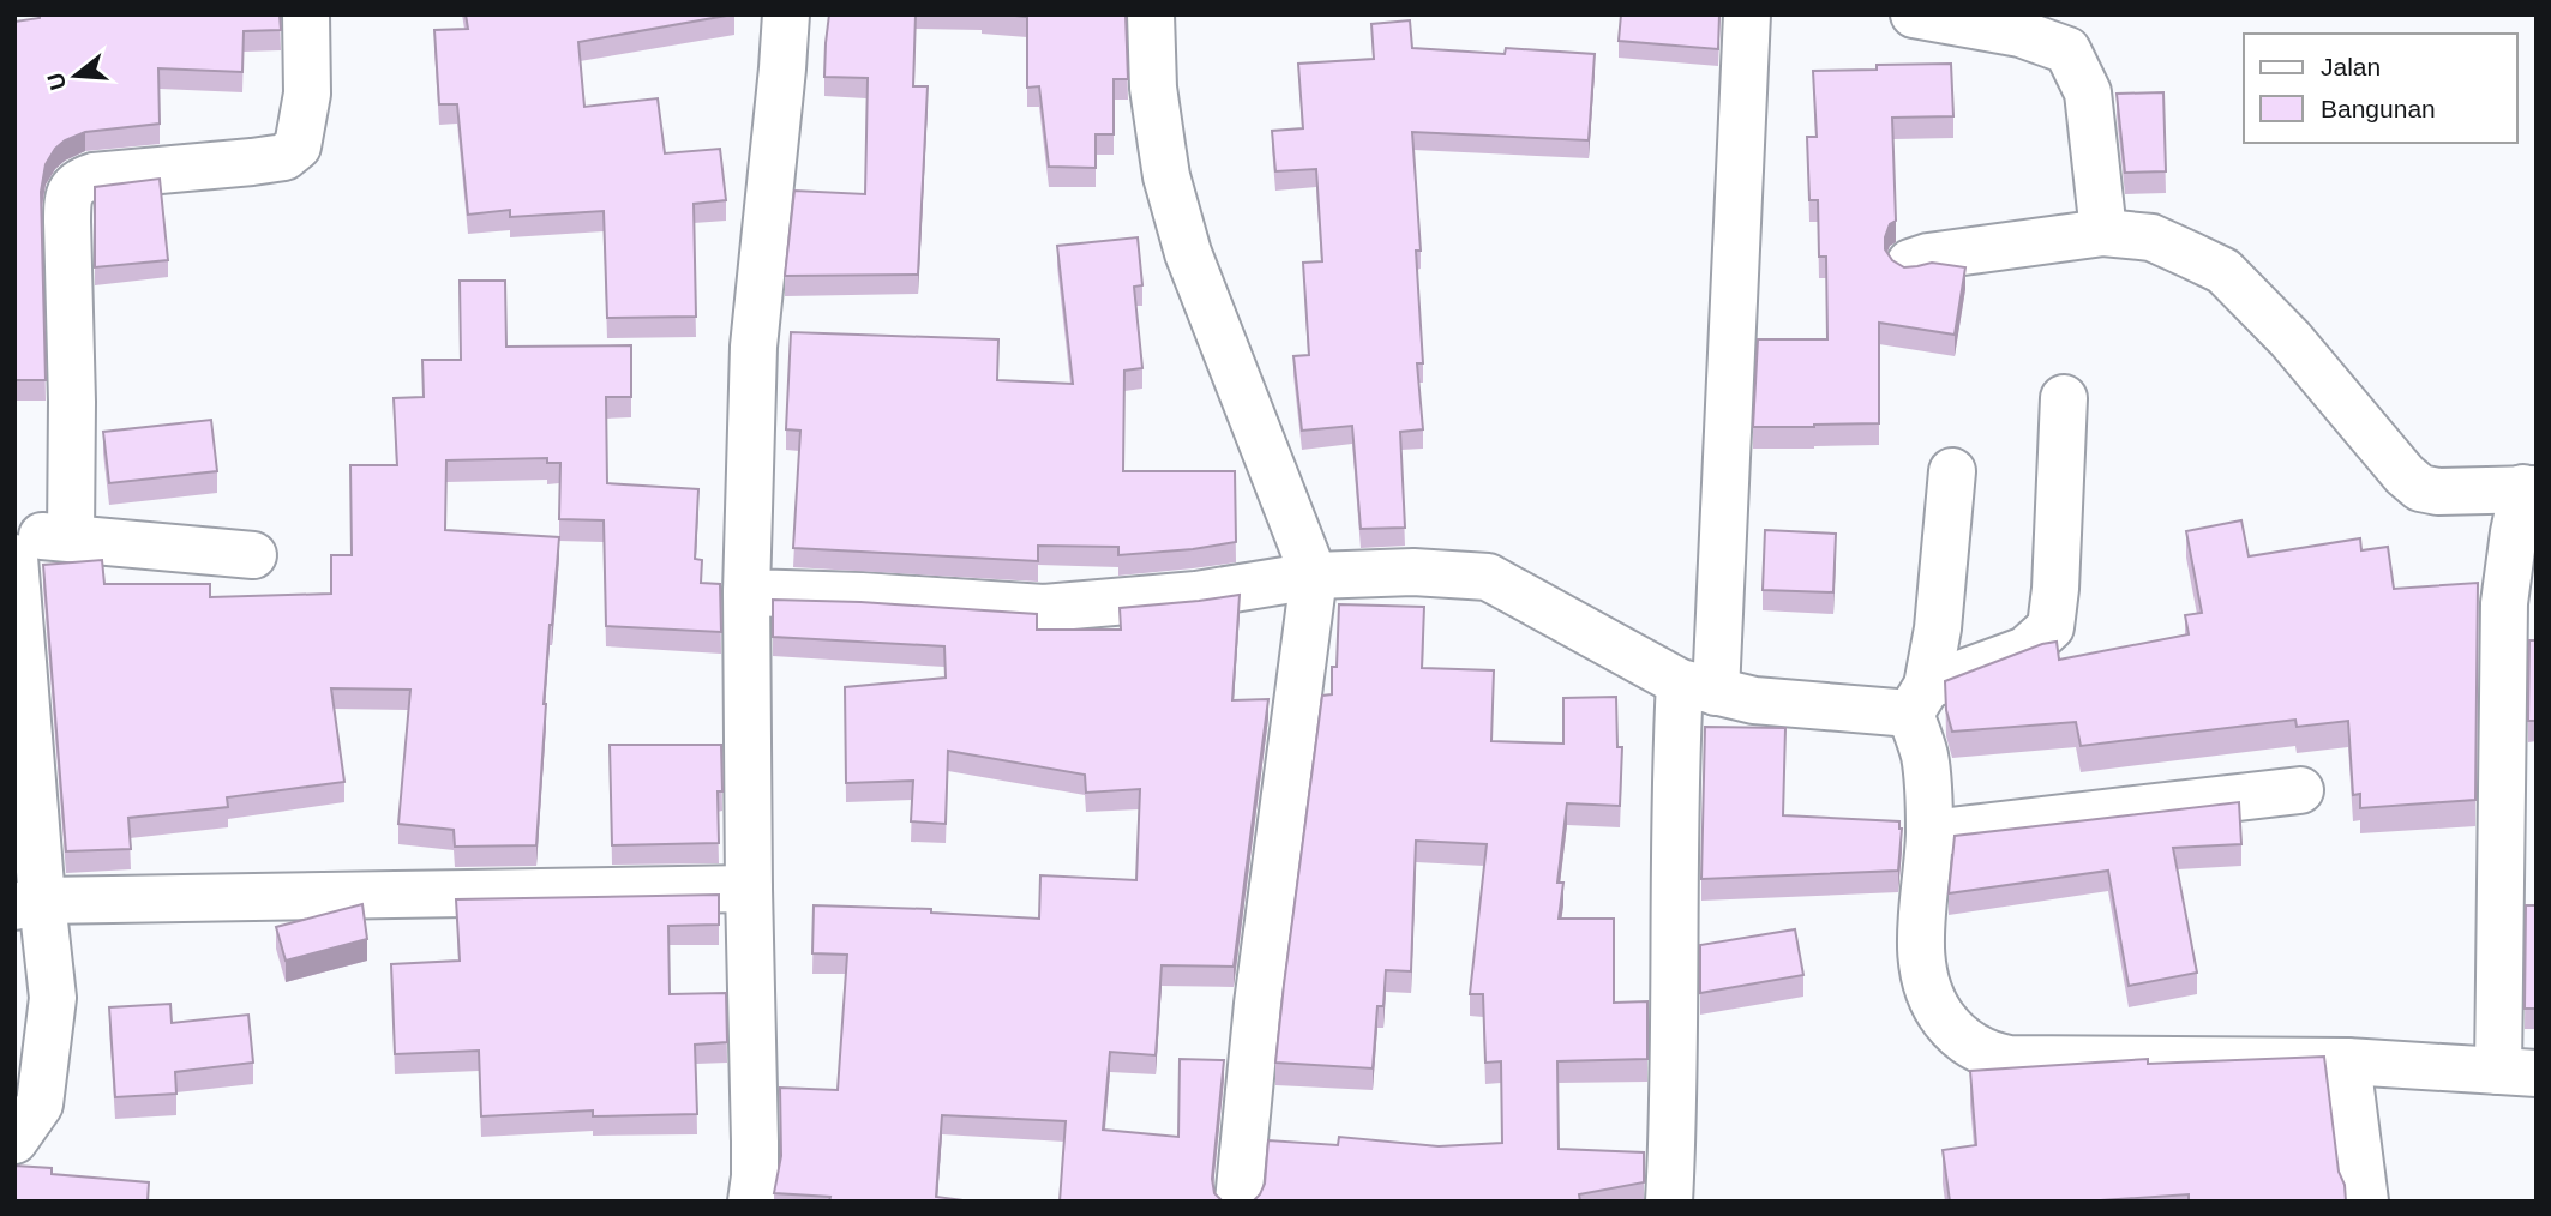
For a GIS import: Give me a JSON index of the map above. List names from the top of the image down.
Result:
{
  "legend": ["Jalan", "Bangunan"],
  "north": "left"
}
